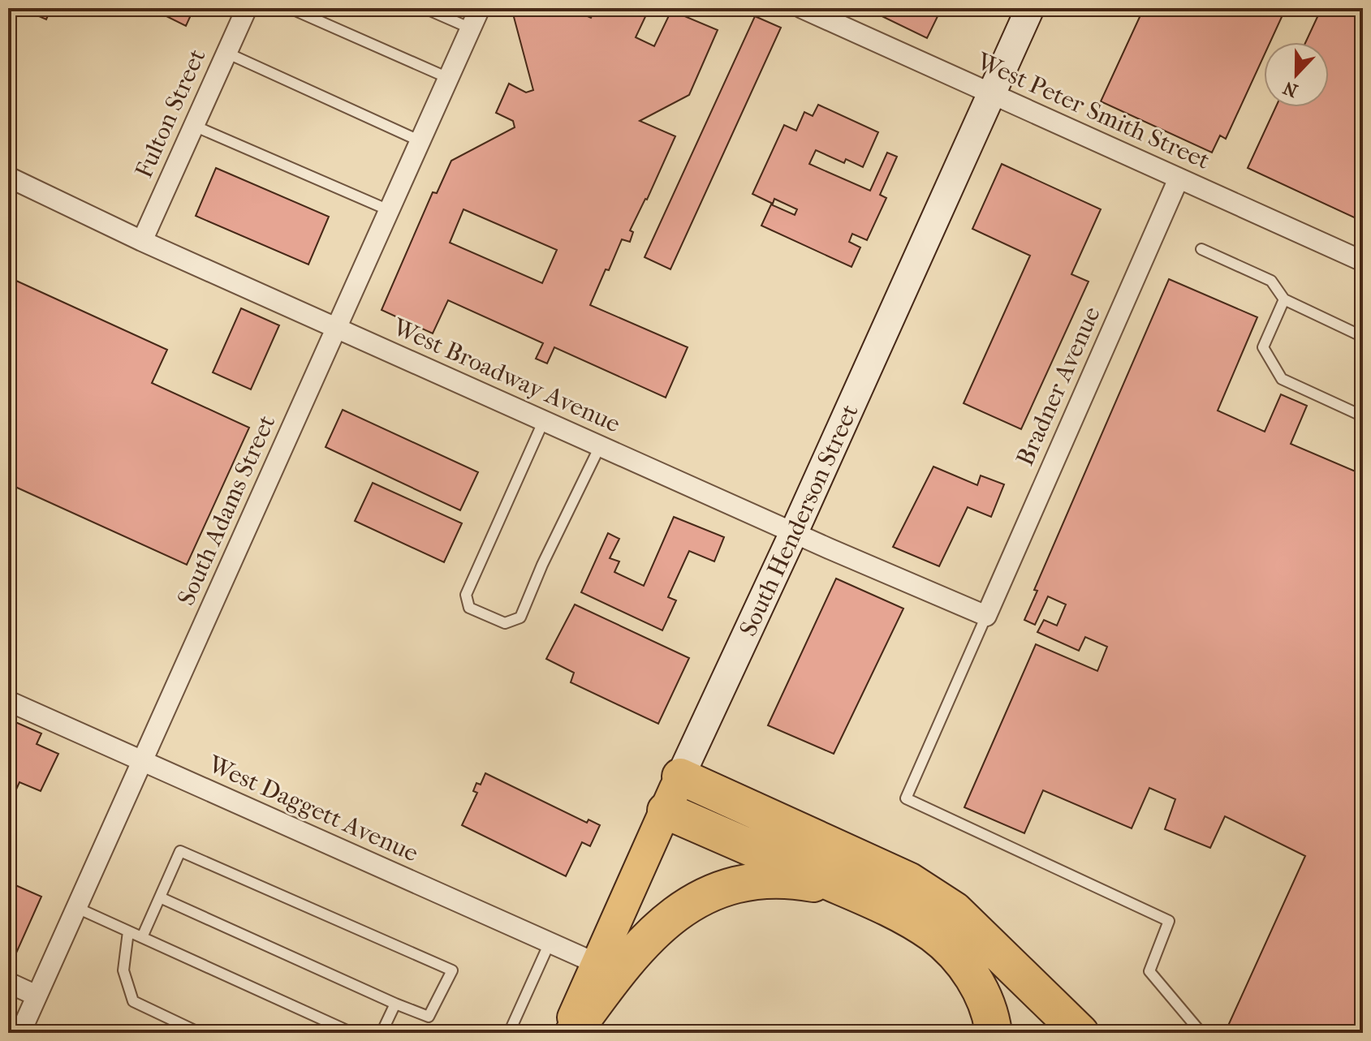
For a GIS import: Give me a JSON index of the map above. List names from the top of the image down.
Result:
{
  "streets": {
    "main road": ["South Henderson Street"],
    "street": [
      "West Peter Smith Street",
      "Fulton Street",
      "West Broadway Avenue",
      "Bradner Avenue",
      "South Adams Street",
      "West Daggett Avenue"
    ]
  },
  "crossings": [
    ["West Peter Smith Street", "Bradner Avenue"],
    ["West Peter Smith Street", "South Henderson Street"],
    ["Fulton Street", "West Broadway Avenue"],
    ["West Broadway Avenue", "Bradner Avenue"],
    ["West Broadway Avenue", "South Adams Street"],
    ["West Broadway Avenue", "South Henderson Street"],
    ["South Adams Street", "West Daggett Avenue"],
    ["South Henderson Street", "West Daggett Avenue"]
  ],
  "north": "bottom"
}
